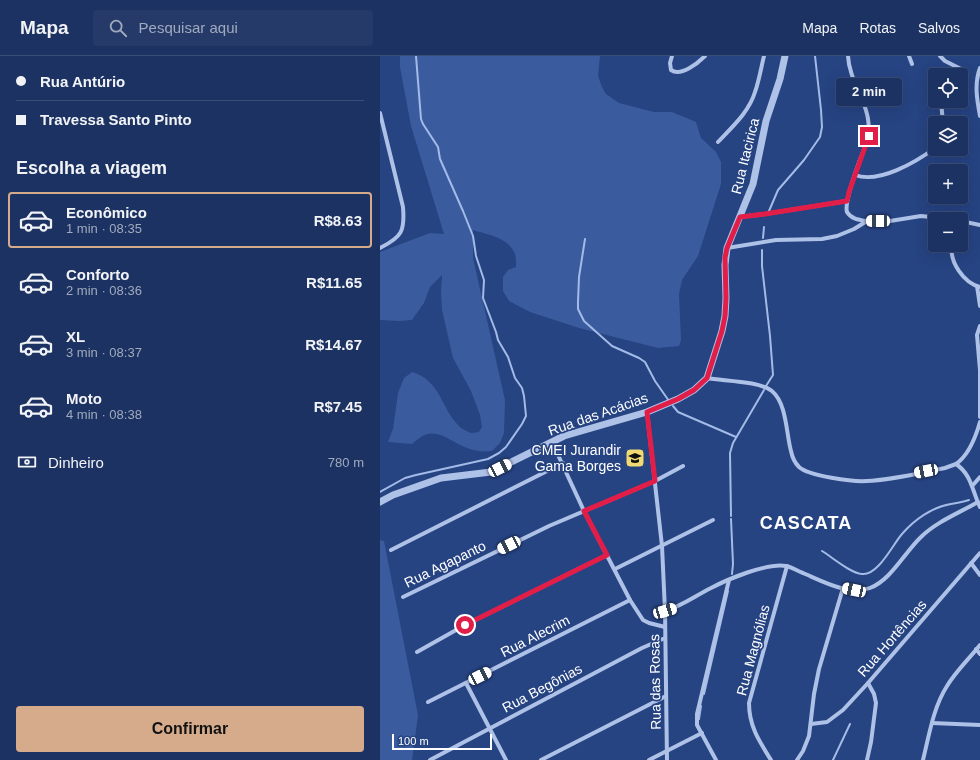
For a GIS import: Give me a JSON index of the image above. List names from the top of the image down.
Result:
{
  "streets": {
    "street": [
      "Rua Itacirica",
      "Rua das Acácias",
      "Rua Agapanto",
      "Rua Alecrim",
      "Rua Hortências",
      "Rua Magnólias",
      "Rua das Rosas",
      "Rua Begônias"
    ]
  },
  "crossings": [
    ["Rua Itacirica", "Rua das Acácias"],
    ["Rua das Acácias", "Rua das Rosas"],
    ["Rua Agapanto", "Rua das Rosas"],
    ["Rua das Rosas", "Rua Begônias"]
  ],
  "districts": ["CASCATA"],
  "places": {
    "school or university": ["CMEI Jurandir Gama Borges"]
  },
  "scale_bar": "100 m",
  "page": {
    "header": "Mapa",
    "search": "Pesquisar aqui",
    "nav": ["Mapa", "Rotas", "Salvos"],
    "banner": ["Rua Antúrio", "Travessa Santo Pinto"],
    "map_buttons": ["+", "−"],
    "bubble": "2 min",
    "heading": "Escolha a viagem",
    "list": [
      {
        "name": "Econômico",
        "note": "1 min · 08:35",
        "value": "R$8.63"
      },
      {
        "name": "Conforto",
        "note": "2 min · 08:36",
        "value": "R$11.65"
      },
      {
        "name": "XL",
        "note": "3 min · 08:37",
        "value": "R$14.67"
      },
      {
        "name": "Moto",
        "note": "4 min · 08:38",
        "value": "R$7.45"
      }
    ],
    "pay": ["Dinheiro", "780 m"],
    "buttons": "Confirmar",
    "scale": "100 m"
  }
}
